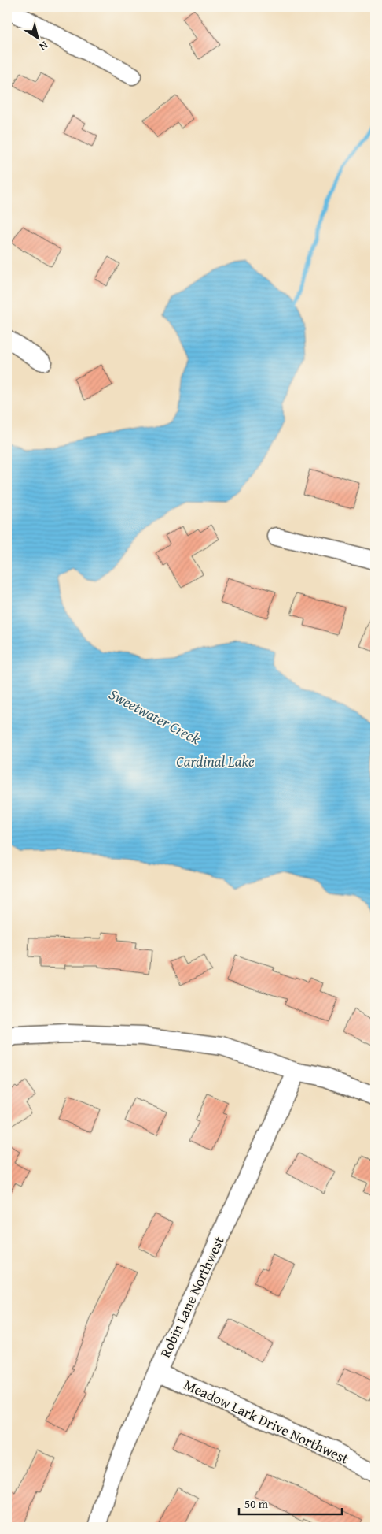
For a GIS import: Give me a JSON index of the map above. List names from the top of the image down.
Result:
{
  "streets": {
    "street": ["Robin Lane Northwest", "Meadow Lark Drive Northwest"]
  },
  "crossings": [
    ["Robin Lane Northwest", "Meadow Lark Drive Northwest"]
  ],
  "water": ["Sweetwater Creek", "Cardinal Lake"],
  "scale_bar": "50 m",
  "north": "bottom right"
}
